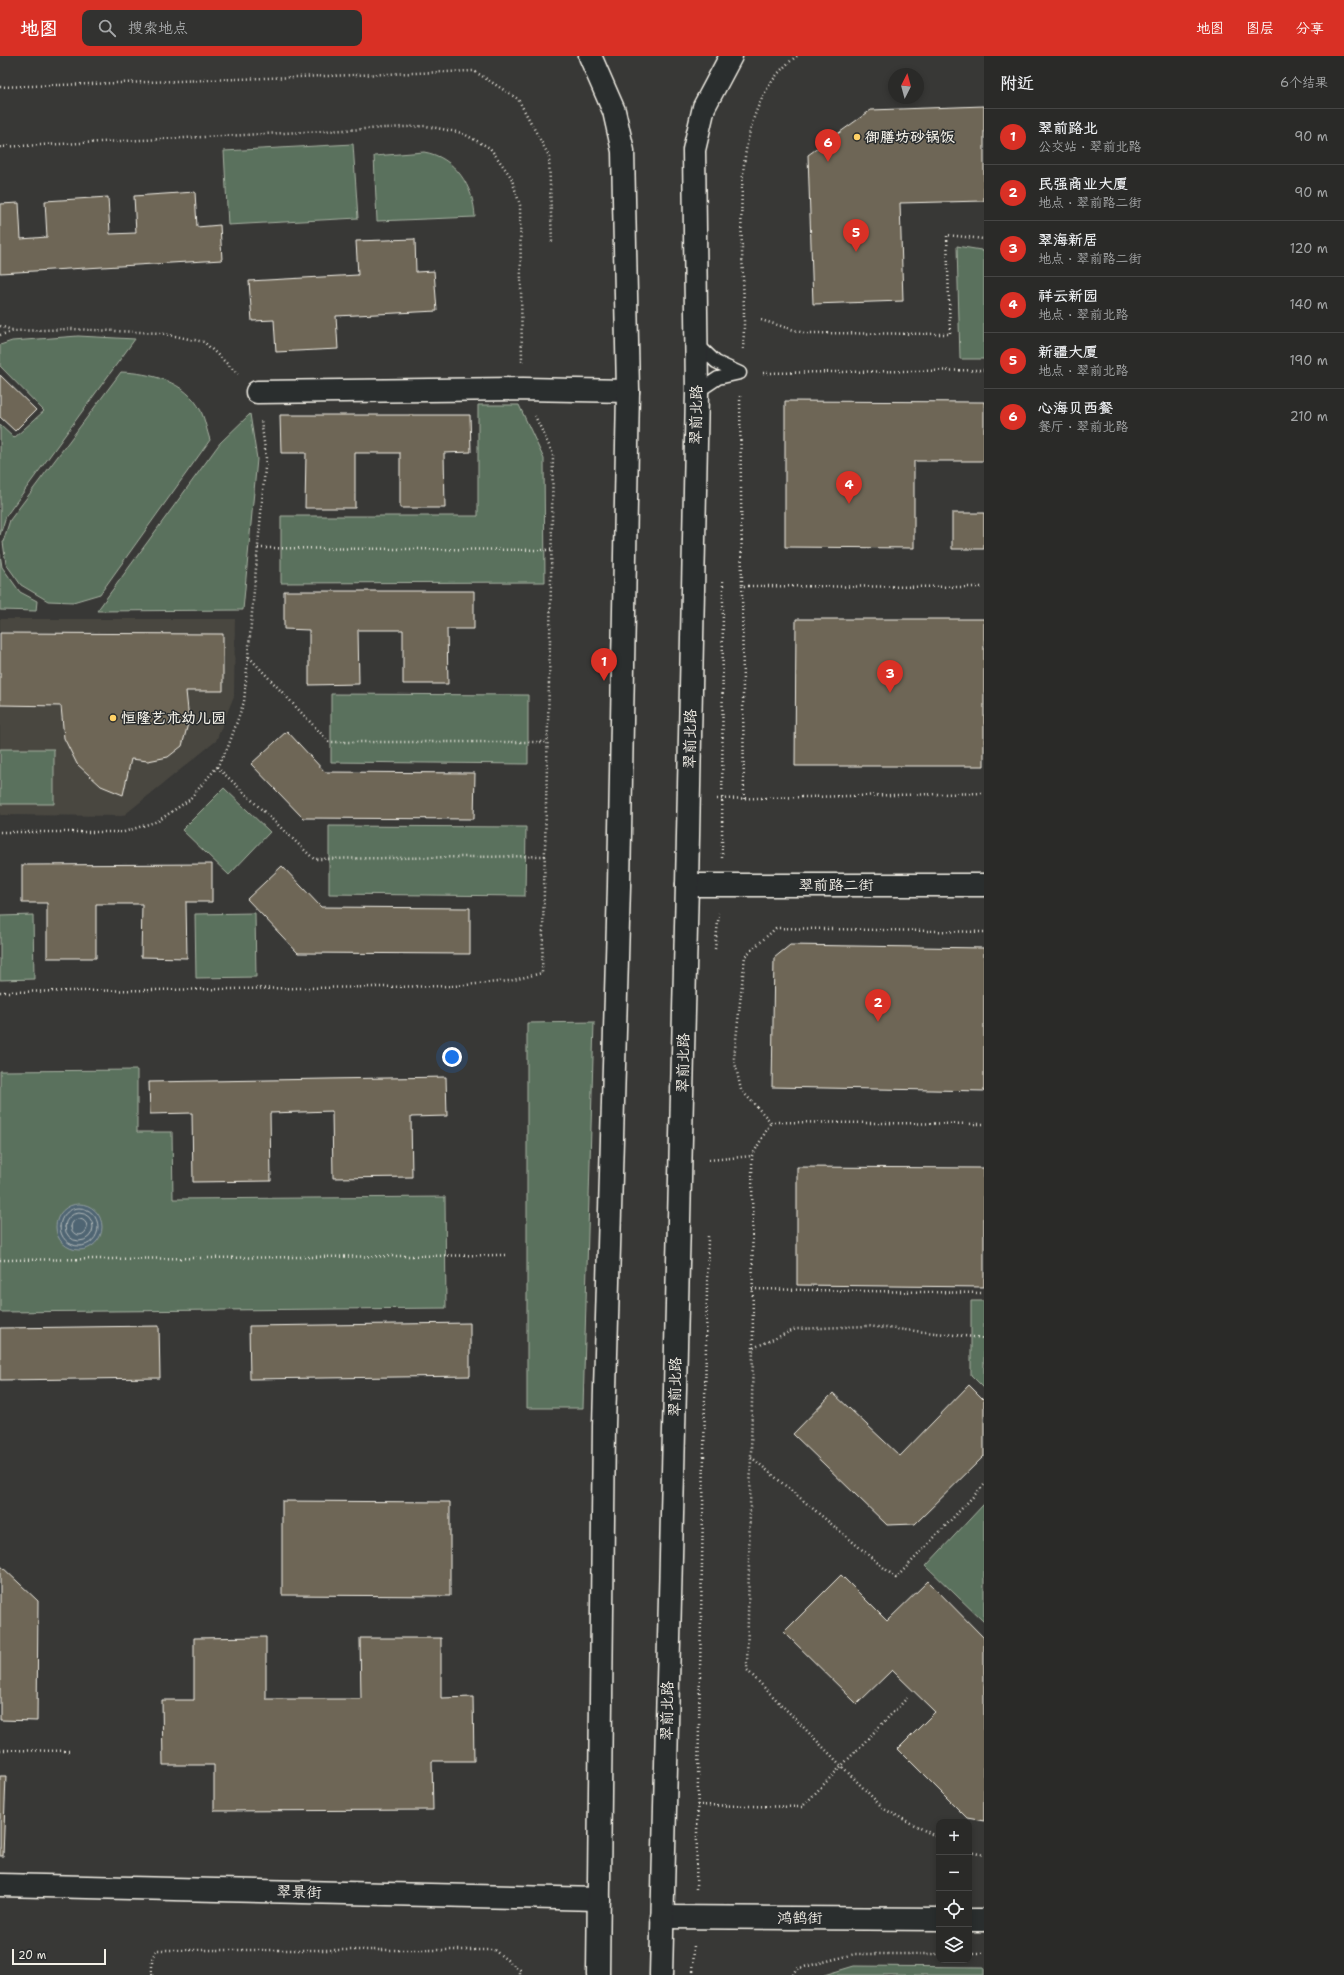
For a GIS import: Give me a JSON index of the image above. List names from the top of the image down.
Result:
{
  "streets": {
    "main road": [
      "翠前北路",
      "翠前路二街",
      "翠景街",
      "鸿鹄街"
    ]
  },
  "crossings": [
    ["翠前北路", "翠前路二街"],
    ["翠前北路", "鸿鹄街"]
  ],
  "places": ["御膳坊砂锅饭", "恒隆艺术幼儿园"],
  "scale_bar": "20 m",
  "north": "top",
  "page": {
    "header": "地图",
    "search": "搜索地点",
    "nav": ["地图", "图层", "分享"],
    "heading": ["附近", "6个结果"],
    "list": [
      {
        "mark": "1",
        "name": "翠前路北",
        "note": "公交站 · 翠前北路",
        "value": "90 m"
      },
      {
        "mark": "2",
        "name": "民强商业大厦",
        "note": "地点 · 翠前路二街",
        "value": "90 m"
      },
      {
        "mark": "3",
        "name": "翠海新居",
        "note": "地点 · 翠前路二街",
        "value": "120 m"
      },
      {
        "mark": "4",
        "name": "祥云新园",
        "note": "地点 · 翠前北路",
        "value": "140 m"
      },
      {
        "mark": "5",
        "name": "新疆大厦",
        "note": "地点 · 翠前北路",
        "value": "190 m"
      },
      {
        "mark": "6",
        "name": "心海贝西餐",
        "note": "餐厅 · 翠前北路",
        "value": "210 m"
      }
    ],
    "pins": [
      "6",
      "5",
      "4",
      "1",
      "3",
      "2"
    ],
    "map_buttons": ["+", "−"],
    "scale": "20 m"
  }
}
